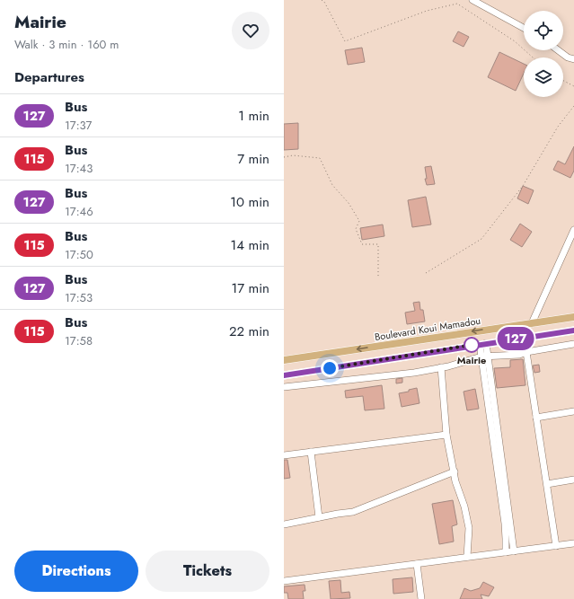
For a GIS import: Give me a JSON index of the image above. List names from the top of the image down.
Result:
{
  "streets": {
    "main road": ["Boulevard Koui Mamadou"]
  },
  "places": ["Mairie"],
  "lines": ["bus line 127"],
  "page": {
    "heading": [
      ["Mairie", "Walk · 3 min · 160 m"],
      "Departures"
    ],
    "on_map": "127",
    "list": [
      {
        "mark": "127",
        "name": "Bus",
        "note": "17:37",
        "value": "1 min"
      },
      {
        "mark": "115",
        "name": "Bus",
        "note": "17:43",
        "value": "7 min"
      },
      {
        "mark": "127",
        "name": "Bus",
        "note": "17:46",
        "value": "10 min"
      },
      {
        "mark": "115",
        "name": "Bus",
        "note": "17:50",
        "value": "14 min"
      },
      {
        "mark": "127",
        "name": "Bus",
        "note": "17:53",
        "value": "17 min"
      },
      {
        "mark": "115",
        "name": "Bus",
        "note": "17:58",
        "value": "22 min"
      }
    ],
    "buttons": ["Directions", "Tickets"]
  }
}
